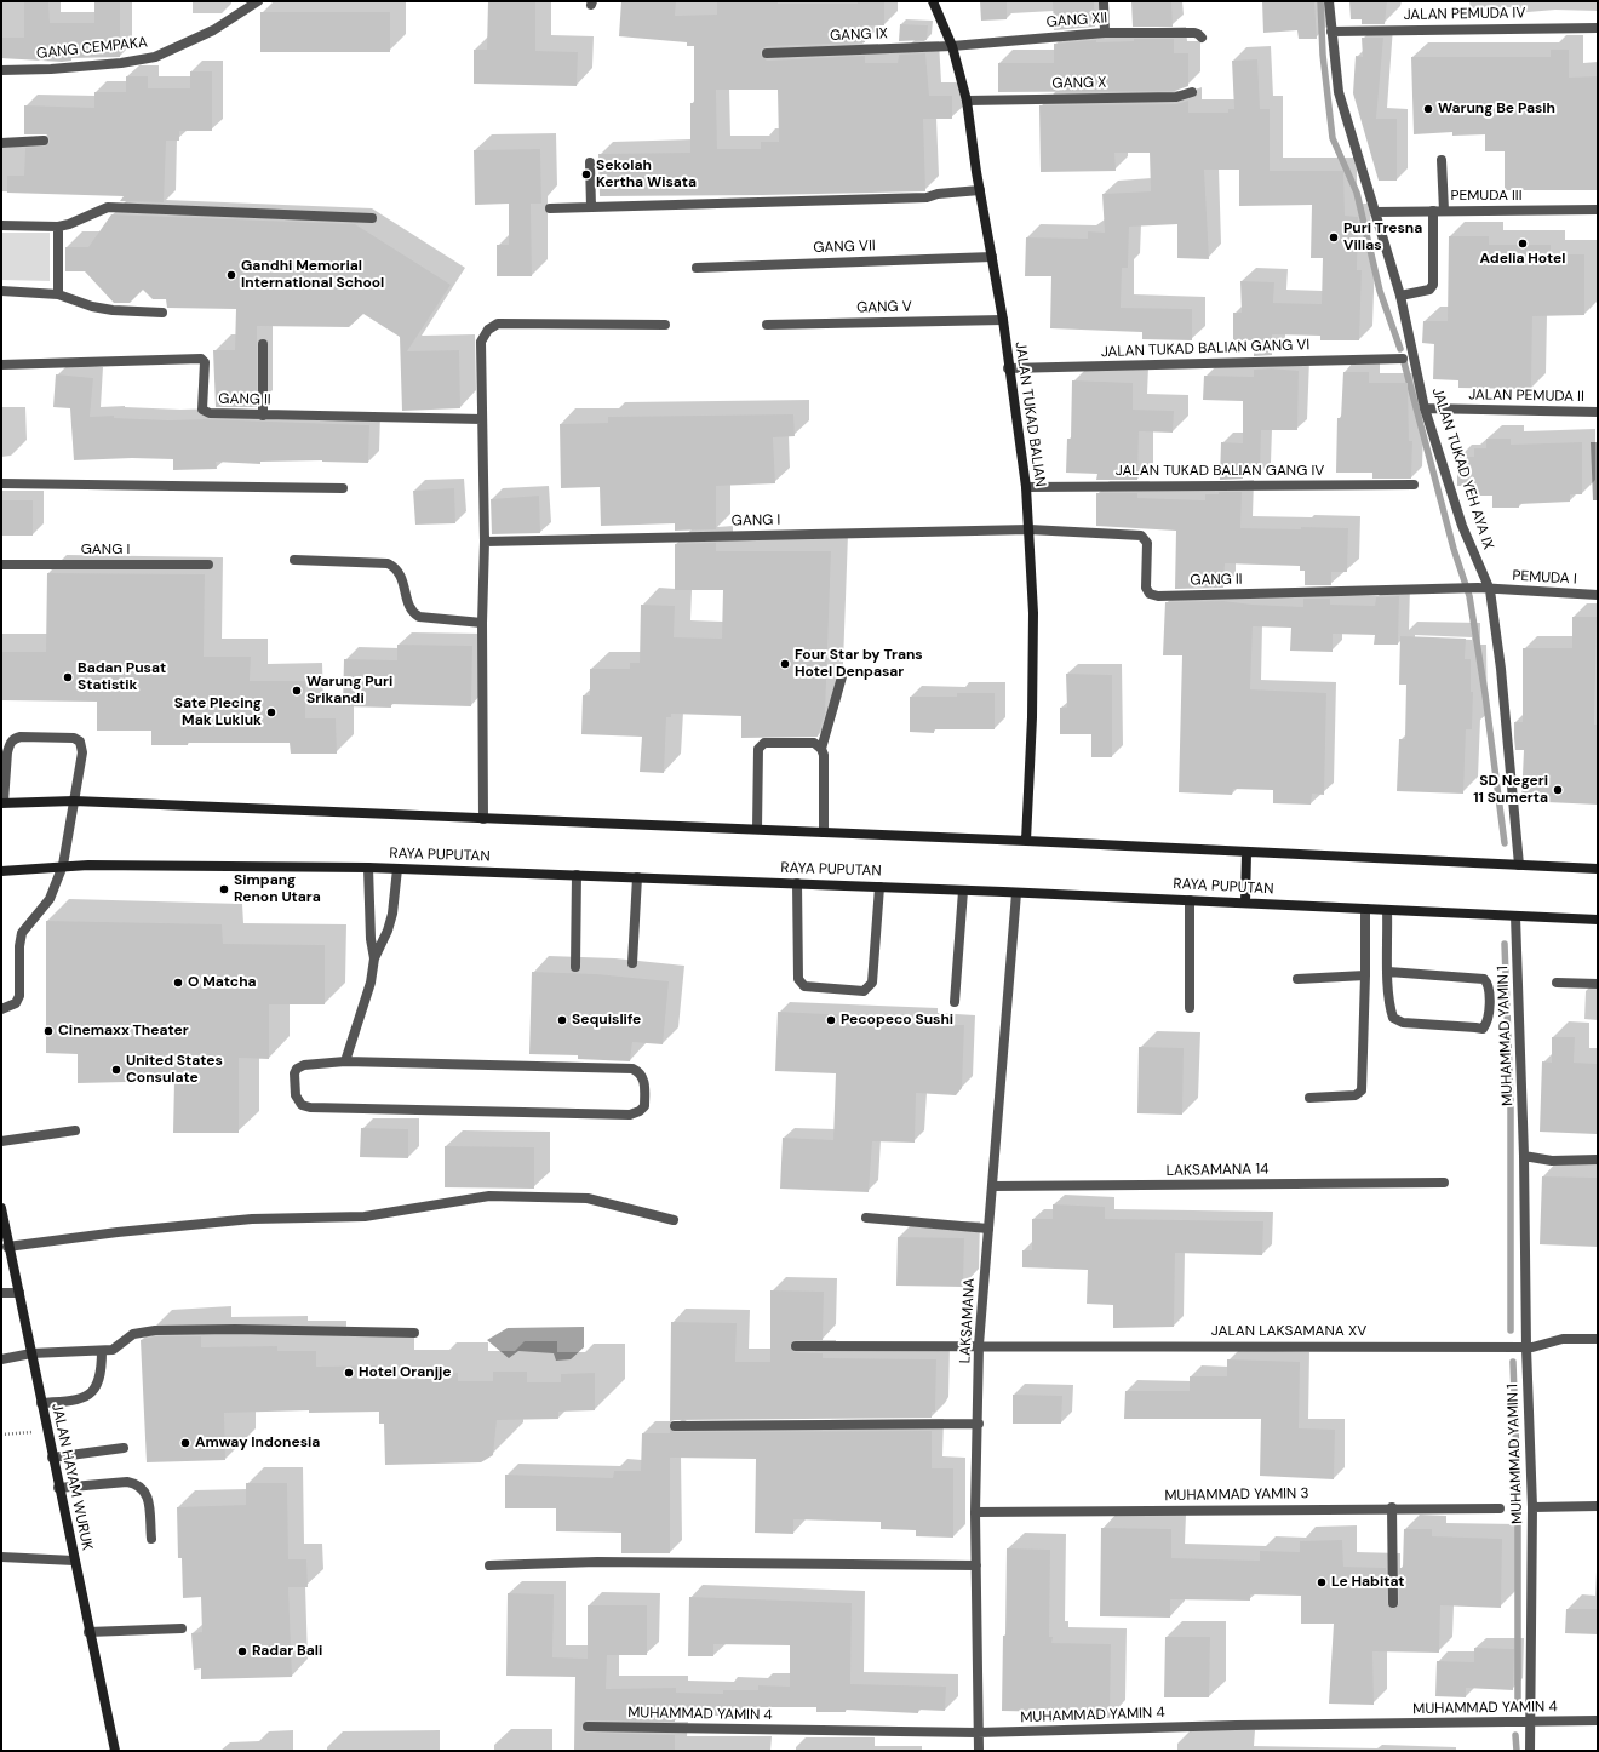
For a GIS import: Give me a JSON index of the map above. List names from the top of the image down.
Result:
{
  "streets": {
    "main road": ["JALAN TUKAD BALIAN", "RAYA PUPUTAN", "JALAN HAYAM WURUK"],
    "street": [
      "JALAN PEMUDA IV",
      "GANG XII",
      "GANG IX",
      "GANG CEMPAKA",
      "GANG X",
      "PEMUDA III",
      "GANG VII",
      "GANG V",
      "JALAN TUKAD BALIAN GANG VI",
      "JALAN PEMUDA II",
      "GANG II",
      "JALAN TUKAD YEH AYA IX",
      "JALAN TUKAD BALIAN GANG IV",
      "GANG I",
      "PEMUDA I",
      "MUHAMMAD YAMIN 1",
      "LAKSAMANA 14",
      "LAKSAMANA",
      "JALAN LAKSAMANA XV",
      "MUHAMMAD YAMIN 3",
      "MUHAMMAD YAMIN 4"
    ]
  },
  "crossings": [
    ["JALAN PEMUDA IV", "JALAN TUKAD YEH AYA IX"],
    ["GANG XII", "GANG IX"],
    ["GANG XII", "JALAN TUKAD BALIAN"],
    ["GANG IX", "JALAN TUKAD BALIAN"],
    ["GANG X", "JALAN TUKAD BALIAN"],
    ["PEMUDA III", "JALAN TUKAD YEH AYA IX"],
    ["GANG VII", "JALAN TUKAD BALIAN"],
    ["GANG V", "JALAN TUKAD BALIAN"],
    ["JALAN TUKAD BALIAN GANG VI", "JALAN TUKAD BALIAN"],
    ["JALAN PEMUDA II", "JALAN TUKAD YEH AYA IX"],
    ["GANG II", "JALAN TUKAD BALIAN"],
    ["GANG II", "JALAN TUKAD YEH AYA IX"],
    ["GANG II", "GANG I"],
    ["GANG II", "PEMUDA I"],
    ["JALAN TUKAD BALIAN", "JALAN TUKAD BALIAN GANG IV"],
    ["JALAN TUKAD BALIAN", "GANG I"],
    ["JALAN TUKAD YEH AYA IX", "PEMUDA I"],
    ["RAYA PUPUTAN", "MUHAMMAD YAMIN 1"],
    ["RAYA PUPUTAN", "LAKSAMANA"],
    ["MUHAMMAD YAMIN 1", "JALAN LAKSAMANA XV"],
    ["MUHAMMAD YAMIN 1", "MUHAMMAD YAMIN 4"],
    ["LAKSAMANA 14", "LAKSAMANA"],
    ["LAKSAMANA", "JALAN LAKSAMANA XV"],
    ["LAKSAMANA", "MUHAMMAD YAMIN 3"],
    ["LAKSAMANA", "MUHAMMAD YAMIN 4"]
  ],
  "places": [
    "Warung Be Pasih",
    "Sekolah Kertha Wisata",
    "Puri Tresna Villas",
    "Adelia Hotel",
    "Gandhi Memorial International School",
    "Four Star by Trans Hotel Denpasar",
    "Badan Pusat Statistik",
    "Warung Puri Srikandi",
    "Sate Plecing Mak Lukluk",
    "SD Negeri 11 Sumerta",
    "Simpang Renon Utara",
    "O Matcha",
    "Sequislife",
    "Pecopeco Sushi",
    "Cinemaxx Theater",
    "United States Consulate",
    "Hotel Oranjje",
    "Amway Indonesia",
    "Le Habitat",
    "Radar Bali"
  ]
}
